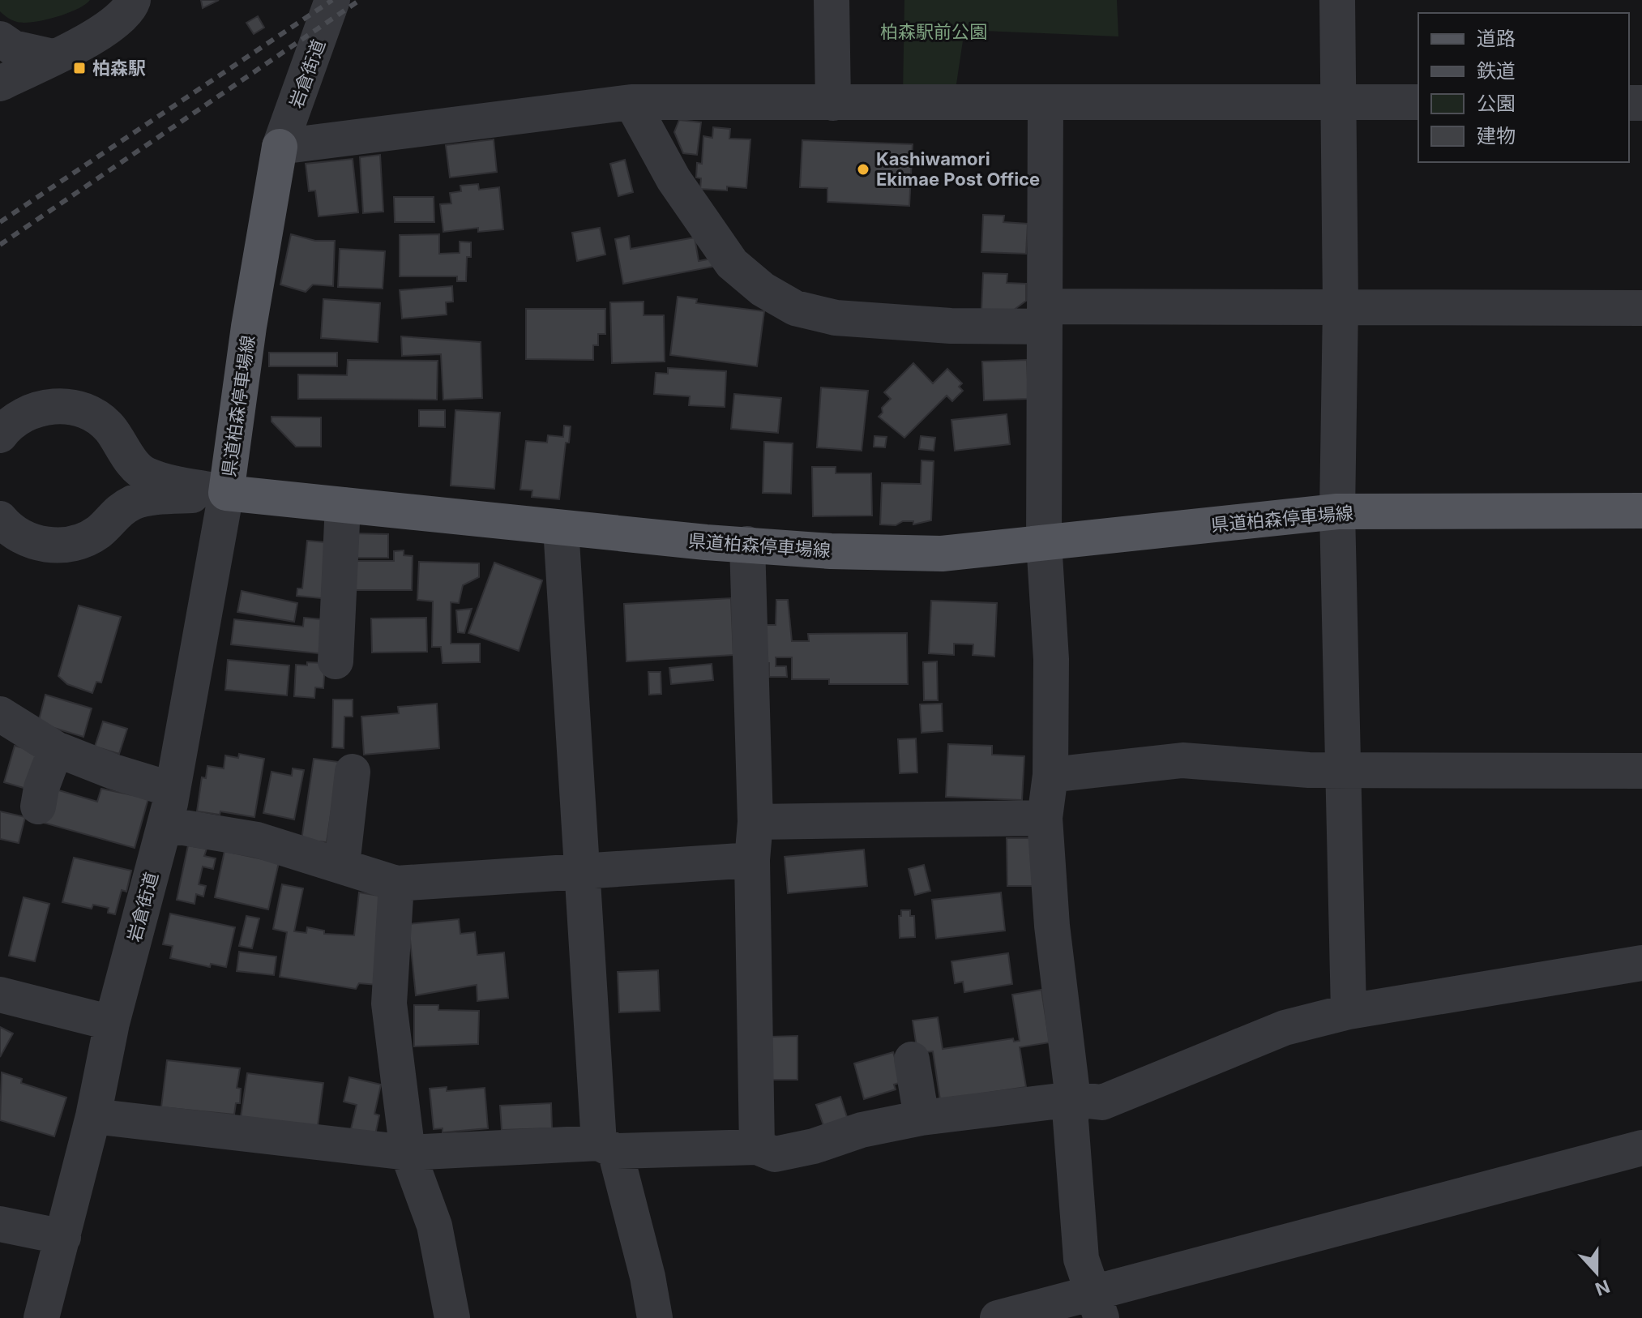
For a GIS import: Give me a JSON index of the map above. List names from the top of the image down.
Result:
{
  "streets": {
    "main road": ["県道柏森停車場線"],
    "street": ["岩倉街道"]
  },
  "crossings": [
    ["岩倉街道", "県道柏森停車場線"]
  ],
  "parks": ["柏森駅前公園"],
  "places": {
    "transit": ["柏森駅"],
    "other": ["Kashiwamori Ekimae Post Office"]
  },
  "legend": [
    "道路",
    "鉄道",
    "公園",
    "建物"
  ],
  "north": "bottom"
}
